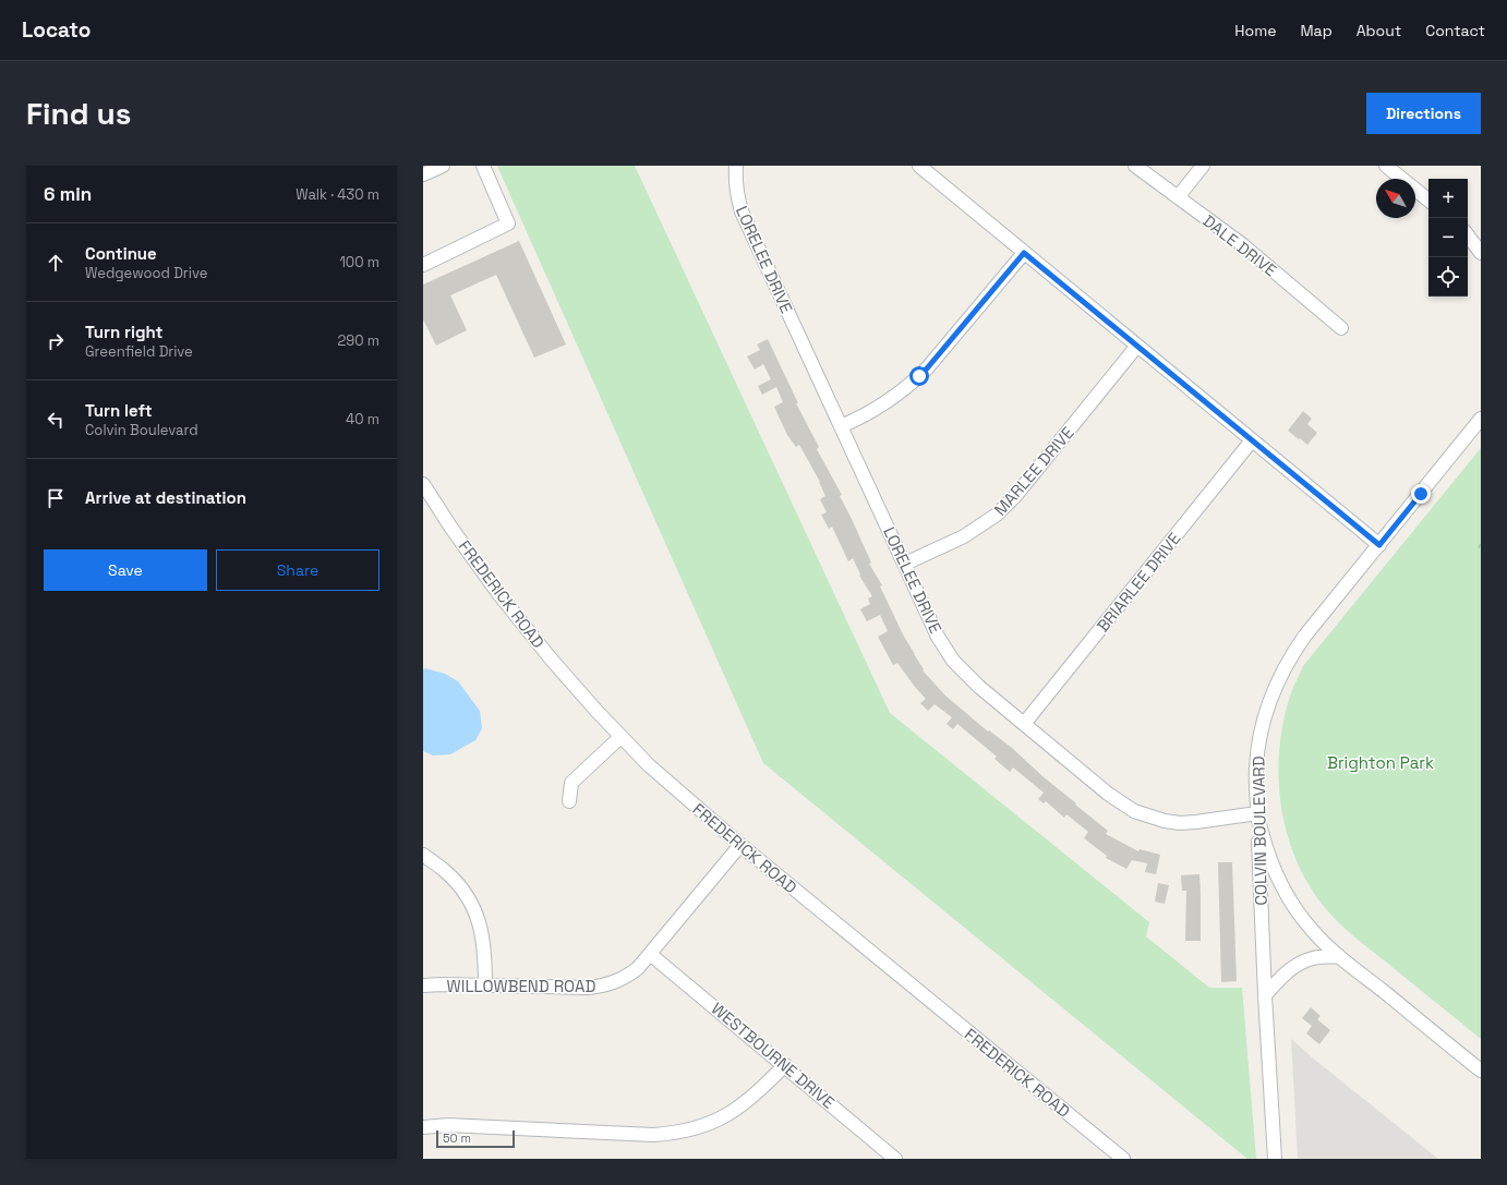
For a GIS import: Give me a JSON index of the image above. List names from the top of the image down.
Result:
{
  "streets": {
    "street": [
      "DALE DRIVE",
      "LORELEE DRIVE",
      "MARLEE DRIVE",
      "BRIARLEE DRIVE",
      "FREDERICK ROAD",
      "COLVIN BOULEVARD",
      "WILLOWBEND ROAD",
      "WESTBOURNE DRIVE"
    ]
  },
  "crossings": [
    ["LORELEE DRIVE", "MARLEE DRIVE"],
    ["LORELEE DRIVE", "BRIARLEE DRIVE"],
    ["LORELEE DRIVE", "COLVIN BOULEVARD"],
    ["FREDERICK ROAD", "WILLOWBEND ROAD"],
    ["WILLOWBEND ROAD", "WESTBOURNE DRIVE"]
  ],
  "parks": ["Brighton Park"],
  "scale_bar": "50 m",
  "north": "top left",
  "page": {
    "header": "Locato",
    "nav": [
      "Home",
      "Map",
      "About",
      "Contact"
    ],
    "buttons": [
      "Directions",
      ["Save", "Share"]
    ],
    "title": "Find us",
    "heading": ["6 min", "Walk · 430 m"],
    "map_buttons": ["+", "−"],
    "list": [
      ["Continue", "Wedgewood Drive", "100 m"],
      ["Turn right", "Greenfield Drive", "290 m"],
      ["Turn left", "Colvin Boulevard", "40 m"],
      "Arrive at destination"
    ],
    "scale": "50 m"
  }
}
